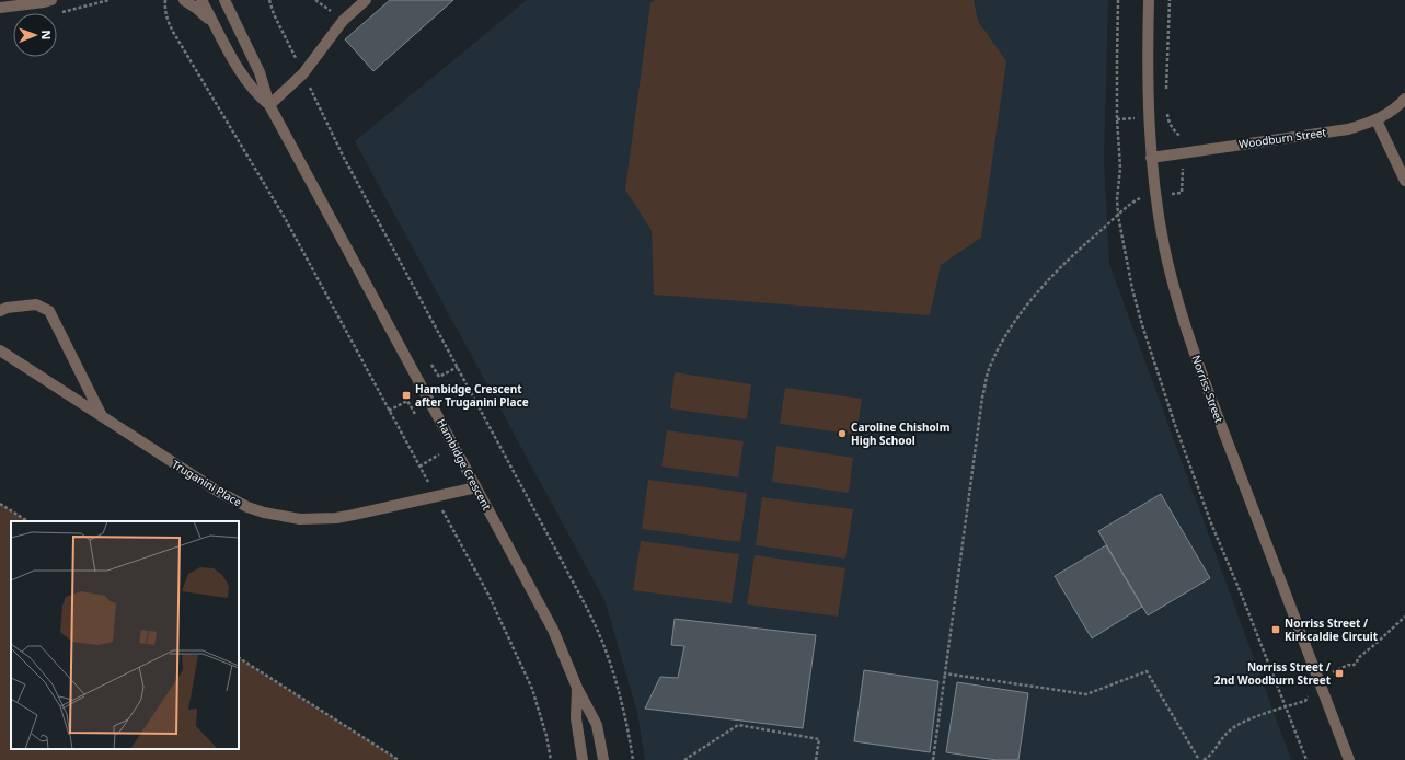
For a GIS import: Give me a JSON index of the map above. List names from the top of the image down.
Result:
{
  "streets": {
    "street": [
      "Woodburn Street",
      "Norriss Street",
      "Hambidge Crescent",
      "Truganini Place"
    ]
  },
  "crossings": [
    ["Woodburn Street", "Norriss Street"],
    ["Hambidge Crescent", "Truganini Place"]
  ],
  "places": {
    "transit": ["Hambidge Crescent after Truganini Place", "Norriss Street / Kirkcaldie Circuit", "Norriss Street / 2nd Woodburn Street"],
    "other": ["Caroline Chisholm High School"]
  },
  "north": "right"
}
